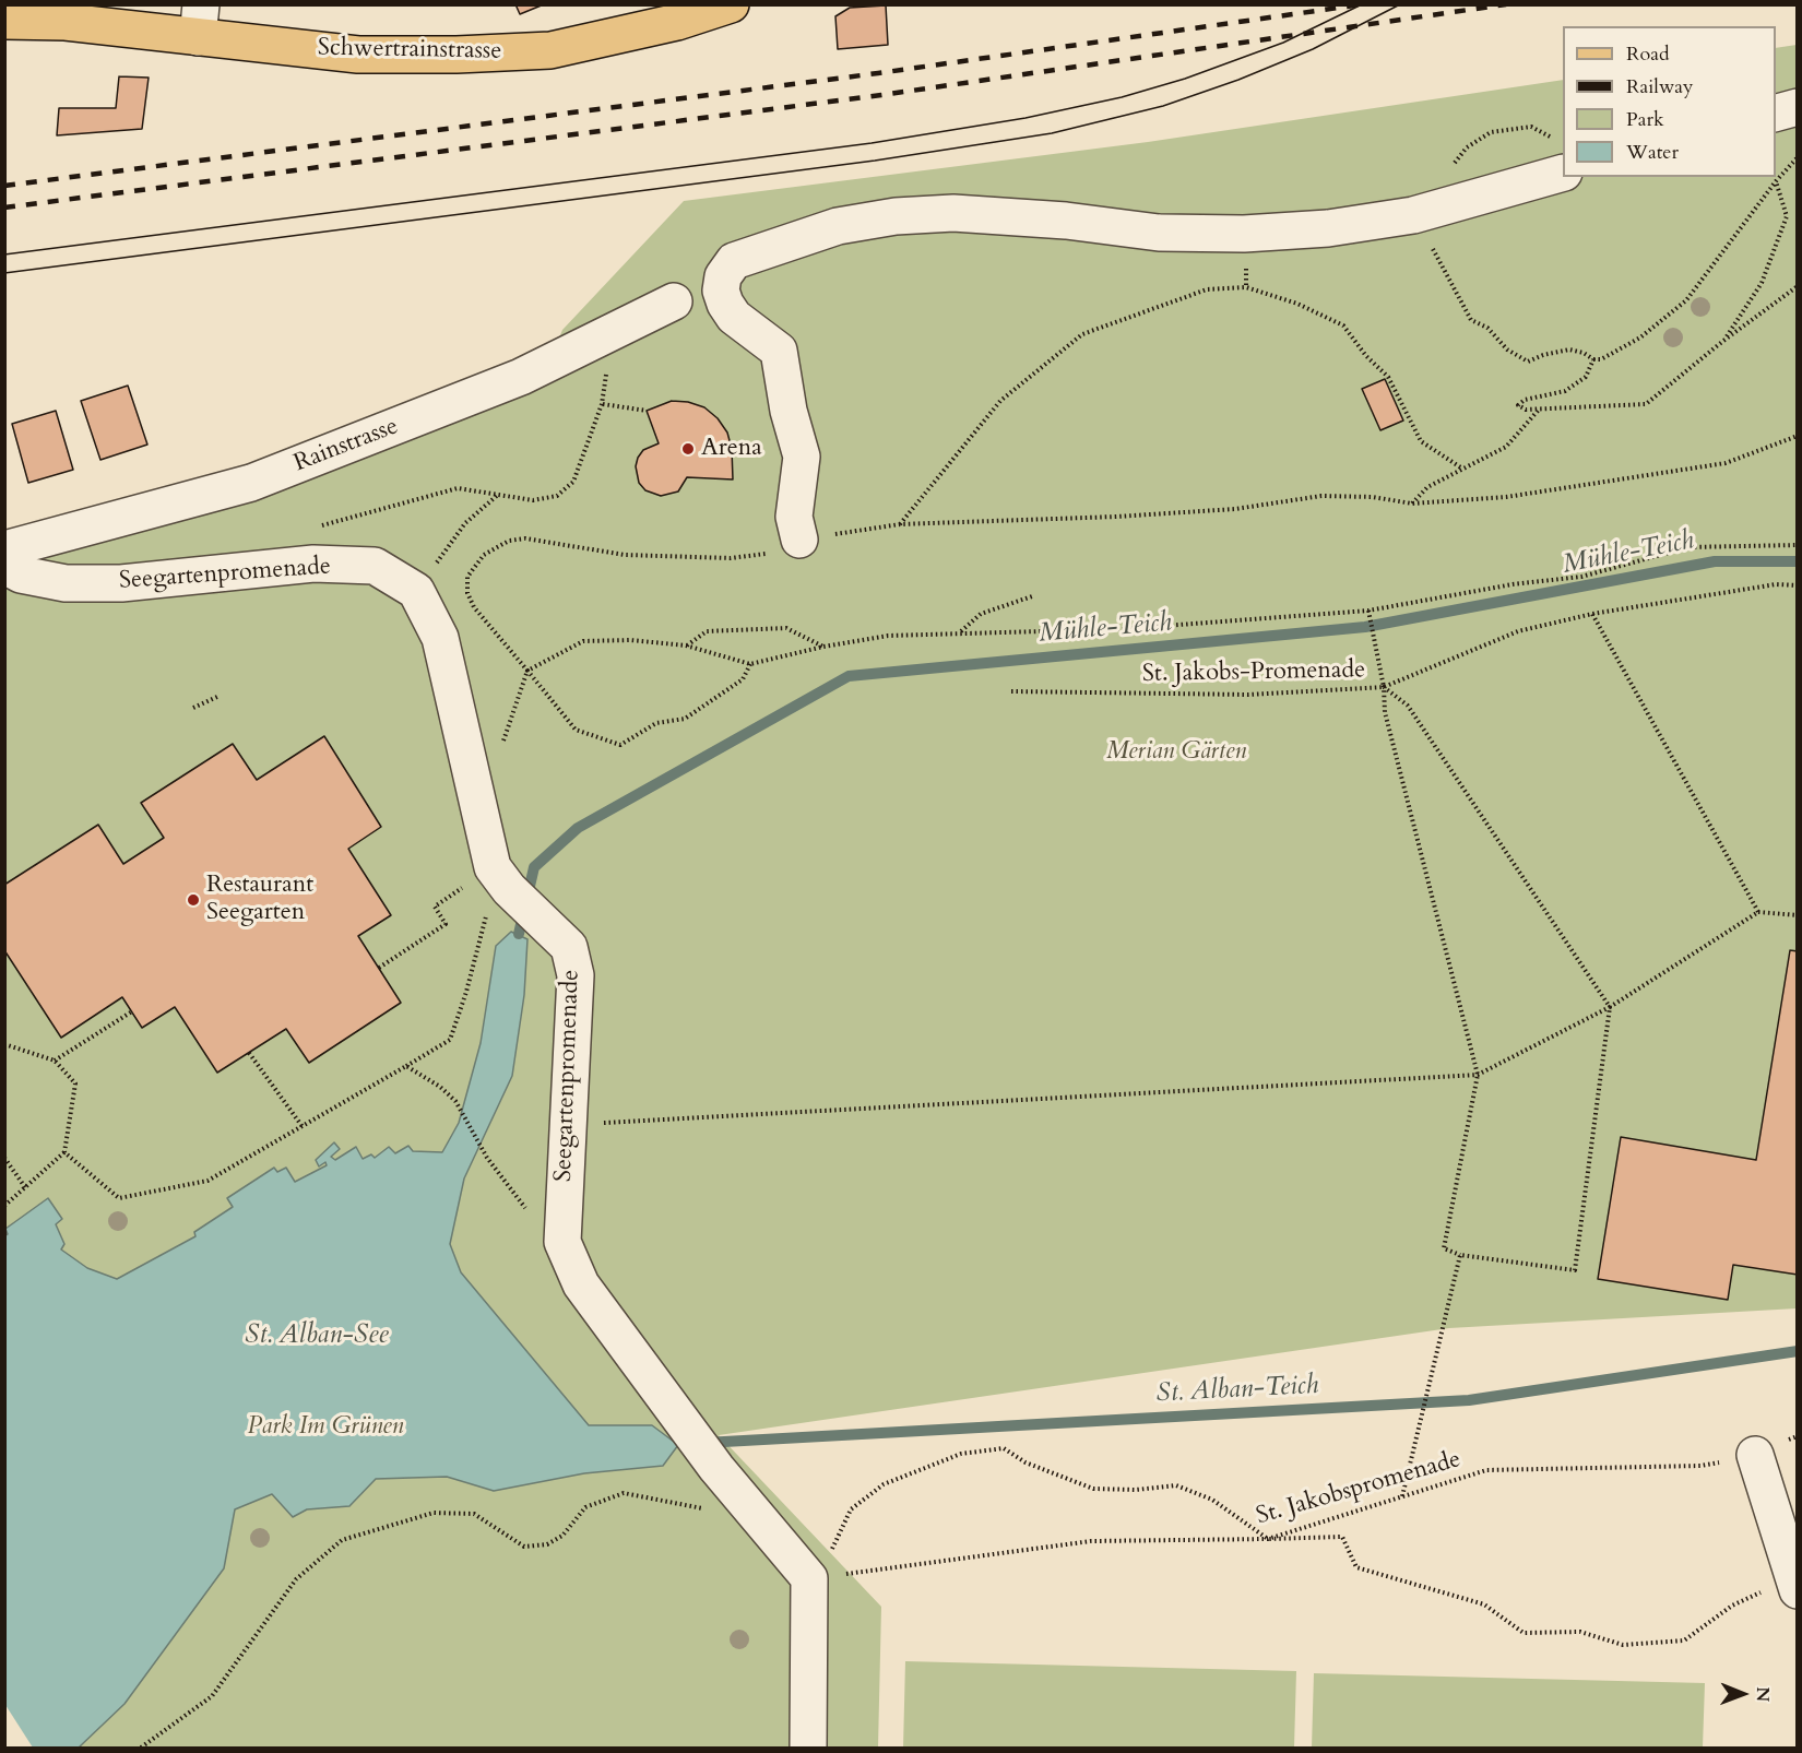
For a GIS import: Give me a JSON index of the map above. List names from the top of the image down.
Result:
{
  "streets": {
    "main road": ["Schwertrainstrasse"],
    "street": ["Rainstrasse", "Seegartenpromenade"],
    "path": ["St. Jakobs-Promenade", "St. Jakobspromenade"]
  },
  "crossings": [
    ["Seegartenpromenade", "St. Jakobspromenade"]
  ],
  "water": ["Mühle-Teich", "St. Alban-See", "St. Alban-Teich"],
  "parks": ["Merian Gärten", "Park Im Grünen"],
  "places": ["Arena", "Restaurant Seegarten"],
  "legend": [
    "Road",
    "Railway",
    "Park",
    "Water"
  ],
  "north": "right"
}
